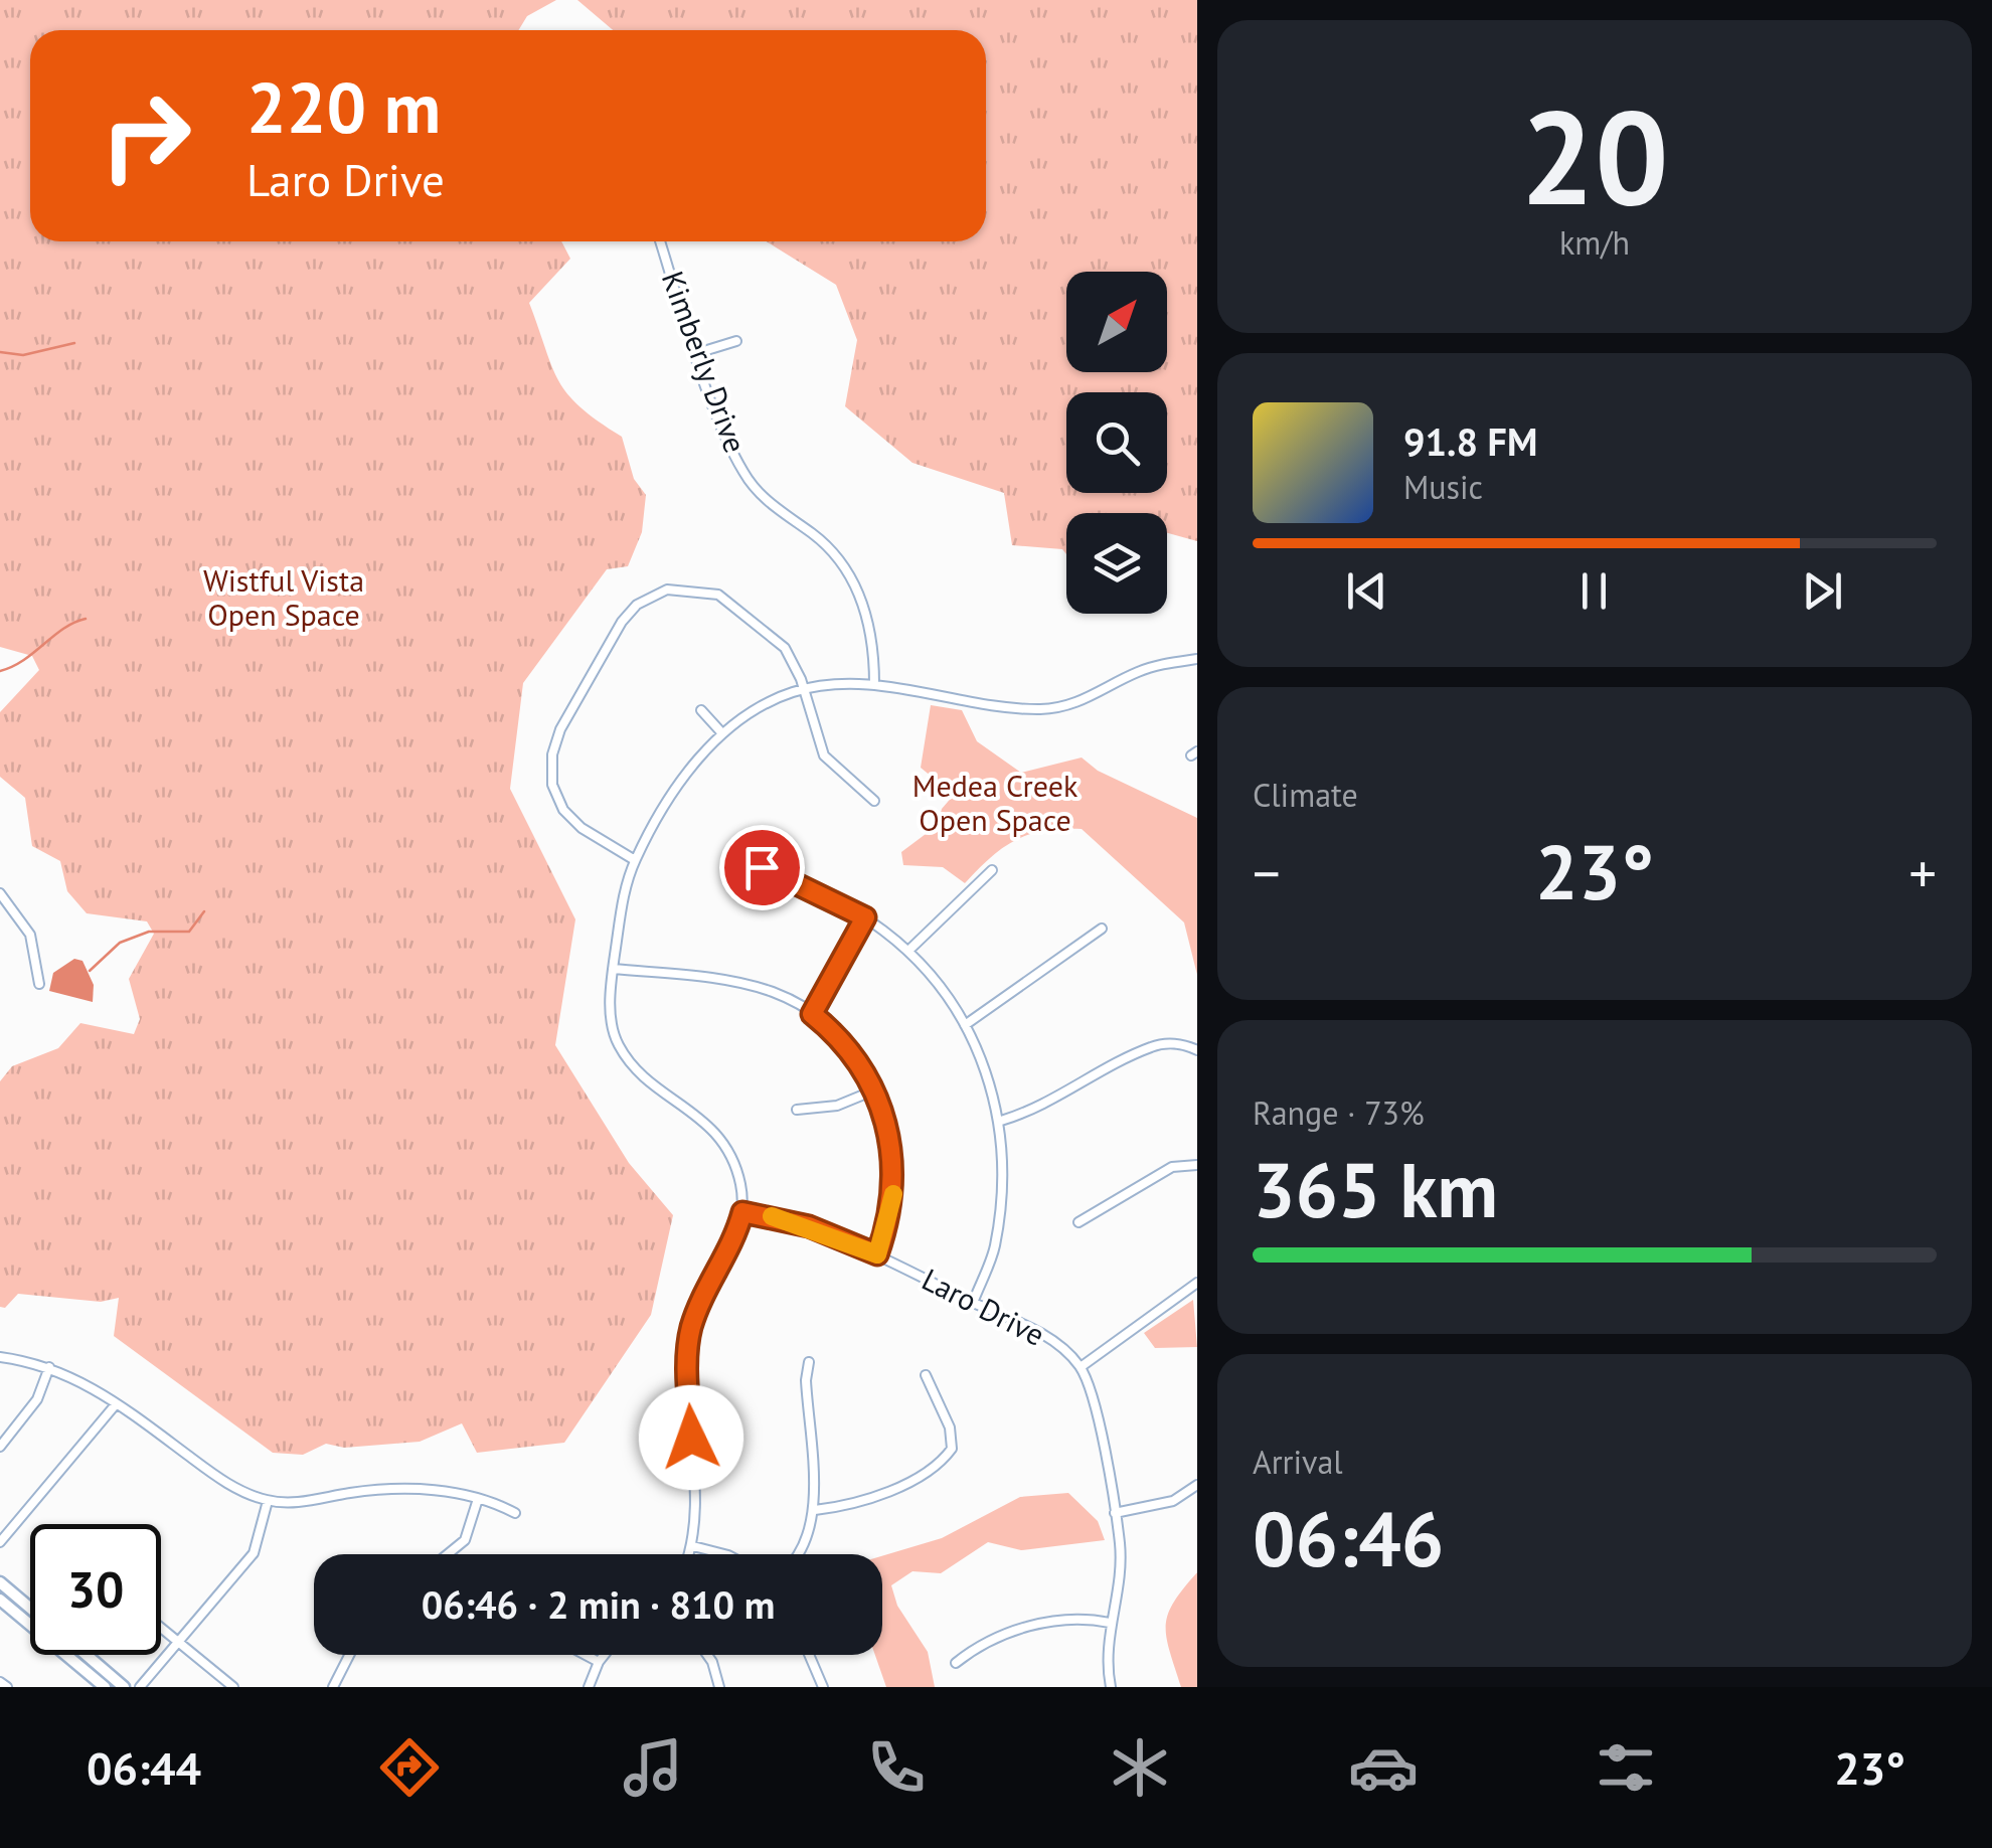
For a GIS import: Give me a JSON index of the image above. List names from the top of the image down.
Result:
{
  "streets": {
    "street": ["Kimberly Drive", "Laro Drive"]
  },
  "parks": ["Wistful Vista Open Space", "Medea Creek Open Space"],
  "north": "top right",
  "page": {
    "tile": [
      ["20", "km/h"],
      "Climate",
      ["Range · 73%", "365 km"],
      ["Arrival", "06:46"]
    ],
    "turn": ["220 m", "Laro Drive"],
    "song": ["91.8 FM", "Music"],
    "heat": ["−", "23°", "+"],
    "limit": "30",
    "trip": "06:46 · 2 min · 810 m",
    "tabs": ["06:44", "23°"]
  }
}
